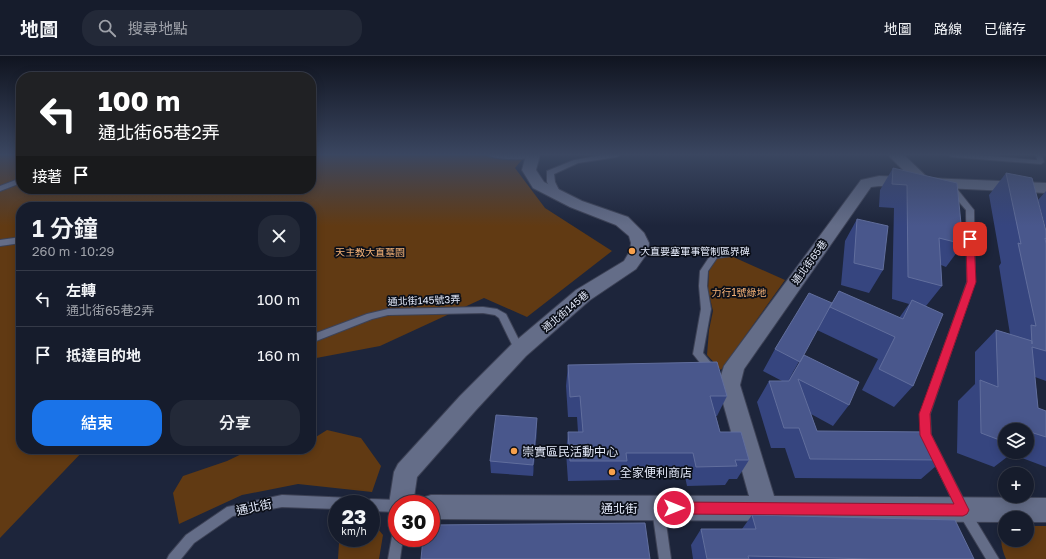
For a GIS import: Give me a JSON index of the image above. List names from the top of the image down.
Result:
{
  "streets": {
    "street": ["通北街65巷", "通北街145巷", "通北街"],
    "lane": ["通北街145號3弄"]
  },
  "crossings": [
    ["通北街145號3弄", "通北街145巷"]
  ],
  "parks": ["天主教大直墓園", "力行1號綠地"],
  "places": ["大直要塞軍事管制區界碑", "崇實區民活動中心", "全家便利商店"],
  "page": {
    "header": "地圖",
    "search": "搜尋地點",
    "nav": ["地圖", "路線", "已儲存"],
    "turn": ["100 m", "通北街65巷2弄"],
    "then": "接著",
    "heading": ["1 分鐘", "260 m · 10:29"],
    "list": [
      {
        "name": "左轉",
        "note": "通北街65巷2弄",
        "value": "100 m"
      },
      {
        "name": "抵達目的地",
        "value": "160 m"
      }
    ],
    "buttons": ["結束", "分享"],
    "map_buttons": ["+", "−"],
    "speed": "23 km/h",
    "limit": "30"
  }
}
